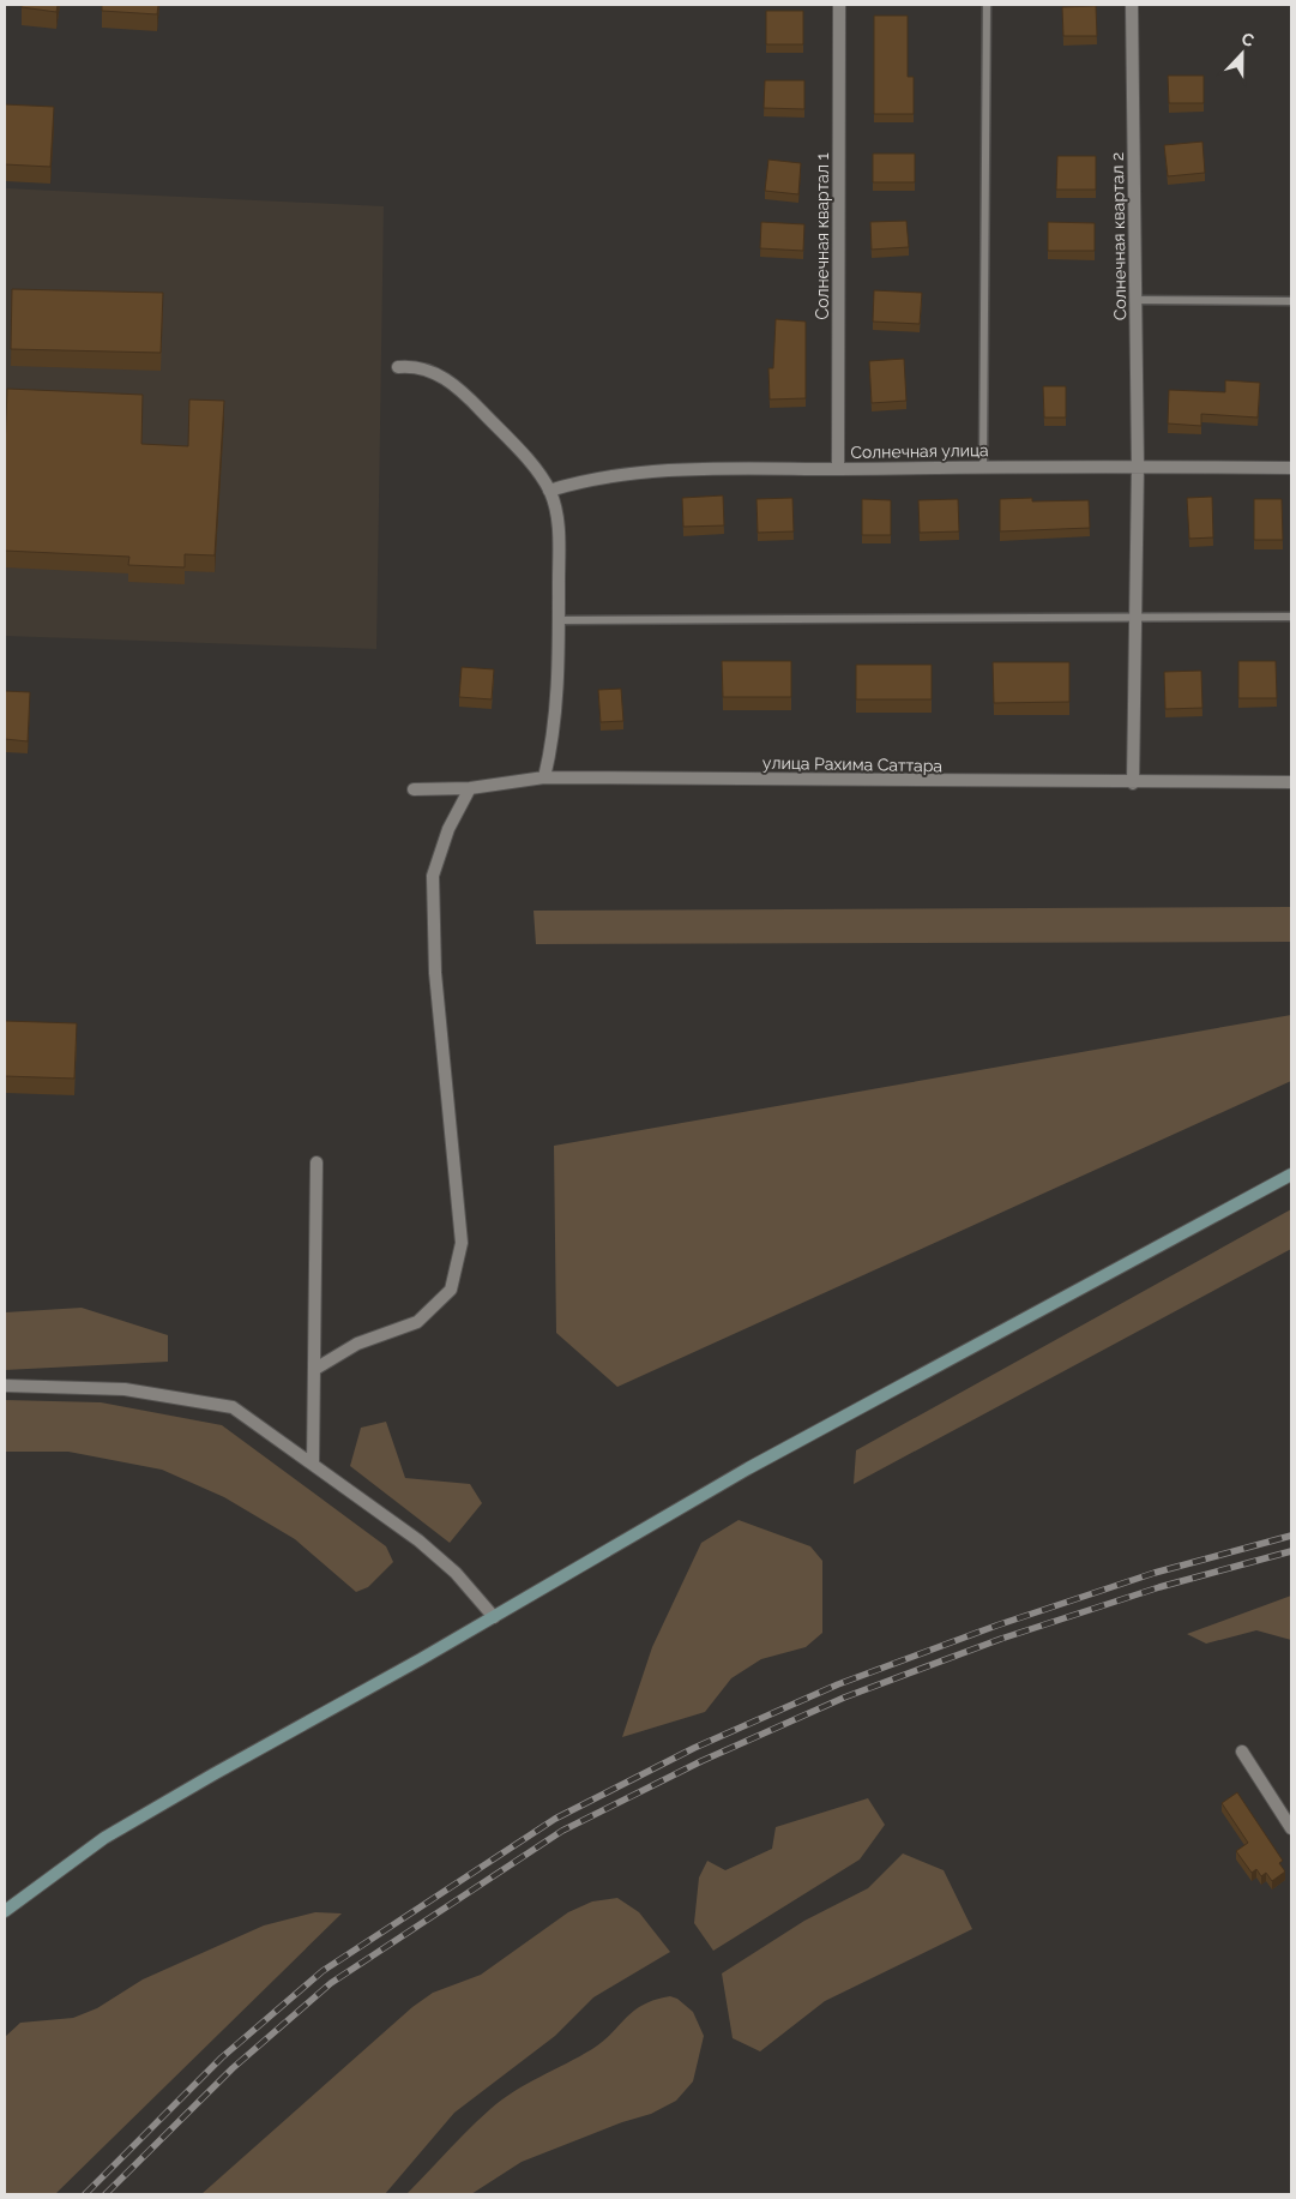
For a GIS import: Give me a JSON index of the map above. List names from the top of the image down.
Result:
{
  "streets": {
    "street": [
      "Солнечная квартал 1",
      "Солнечная квартал 2",
      "Солнечная улица",
      "улица Рахима Саттара"
    ]
  },
  "crossings": [
    ["Солнечная квартал 1", "Солнечная улица"],
    ["Солнечная квартал 2", "Солнечная улица"],
    ["Солнечная квартал 2", "улица Рахима Саттара"]
  ],
  "north": "top"
}
